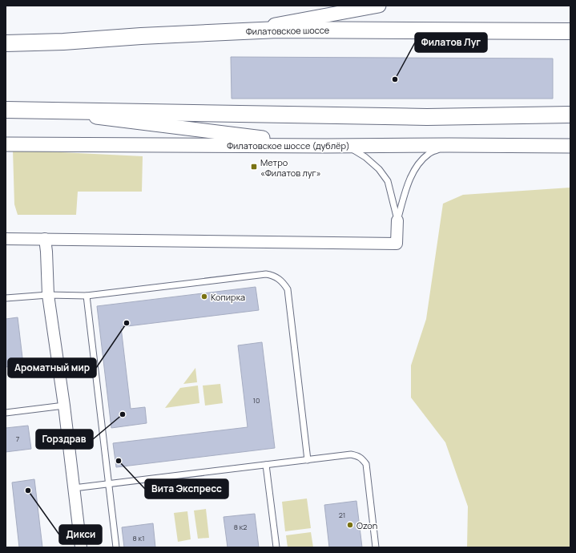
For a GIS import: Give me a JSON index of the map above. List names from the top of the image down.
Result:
{
  "streets": {
    "main road": ["Филатовское шоссе"],
    "street": ["Филатовское шоссе (дублёр)"]
  },
  "places": {
    "other": [
      "Филатов Луг",
      "Копирка",
      "Ароматный мир",
      "Горздрав",
      "Вита Экспресс",
      "Дикси",
      "Ozon"
    ],
    "transit": ["Метро «Филатов луг»"]
  },
  "house_numbers": [
    "10",
    "7",
    "21",
    "8 к2",
    "8 к1"
  ]
}
